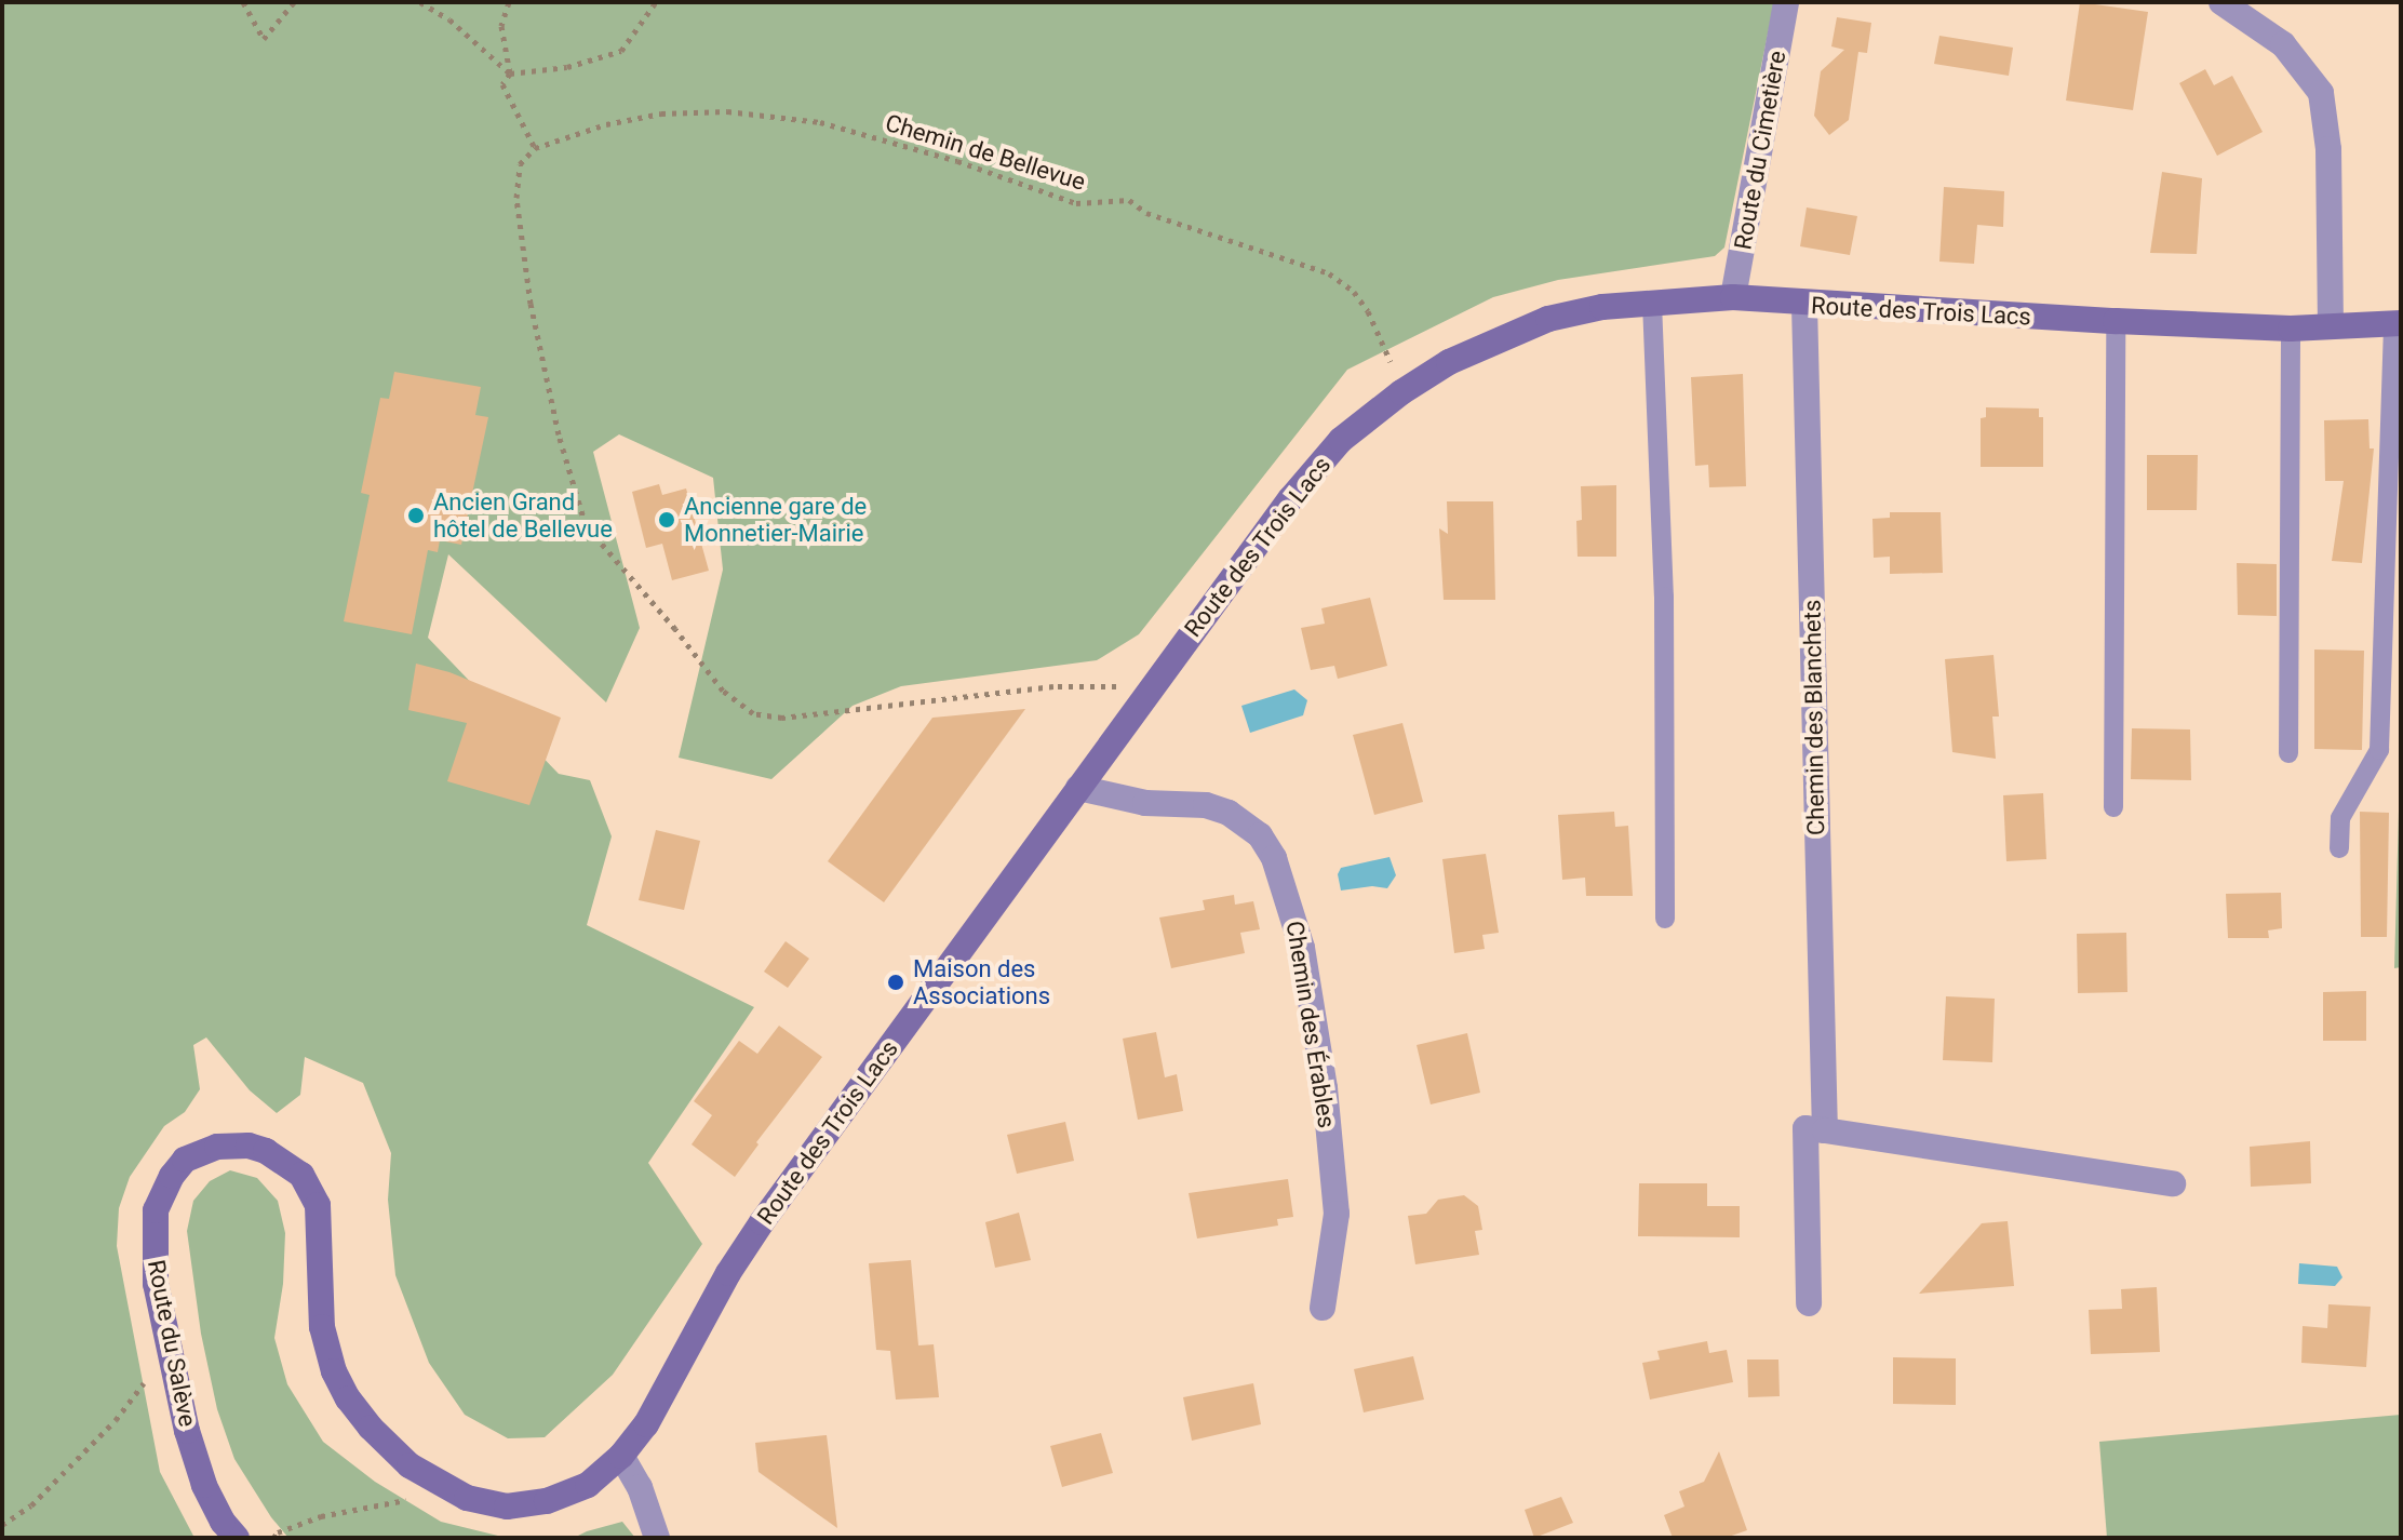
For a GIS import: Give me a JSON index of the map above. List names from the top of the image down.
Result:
{
  "streets": {
    "street": [
      "Route du Cimetière",
      "Route des Trois Lacs",
      "Chemin des Blanchets",
      "Chemin des Érables",
      "Route du Salève"
    ],
    "path": ["Chemin de Bellevue"]
  },
  "crossings": [
    ["Route du Cimetière", "Route des Trois Lacs"],
    ["Chemin de Bellevue", "Route des Trois Lacs"],
    ["Route des Trois Lacs", "Chemin des Blanchets"],
    ["Route des Trois Lacs", "Chemin des Érables"],
    ["Route des Trois Lacs", "Route du Salève"]
  ],
  "places": ["Ancien Grand hôtel de Bellevue", "Ancienne gare de Monnetier-Mairie", "Maison des Associations"]
}
